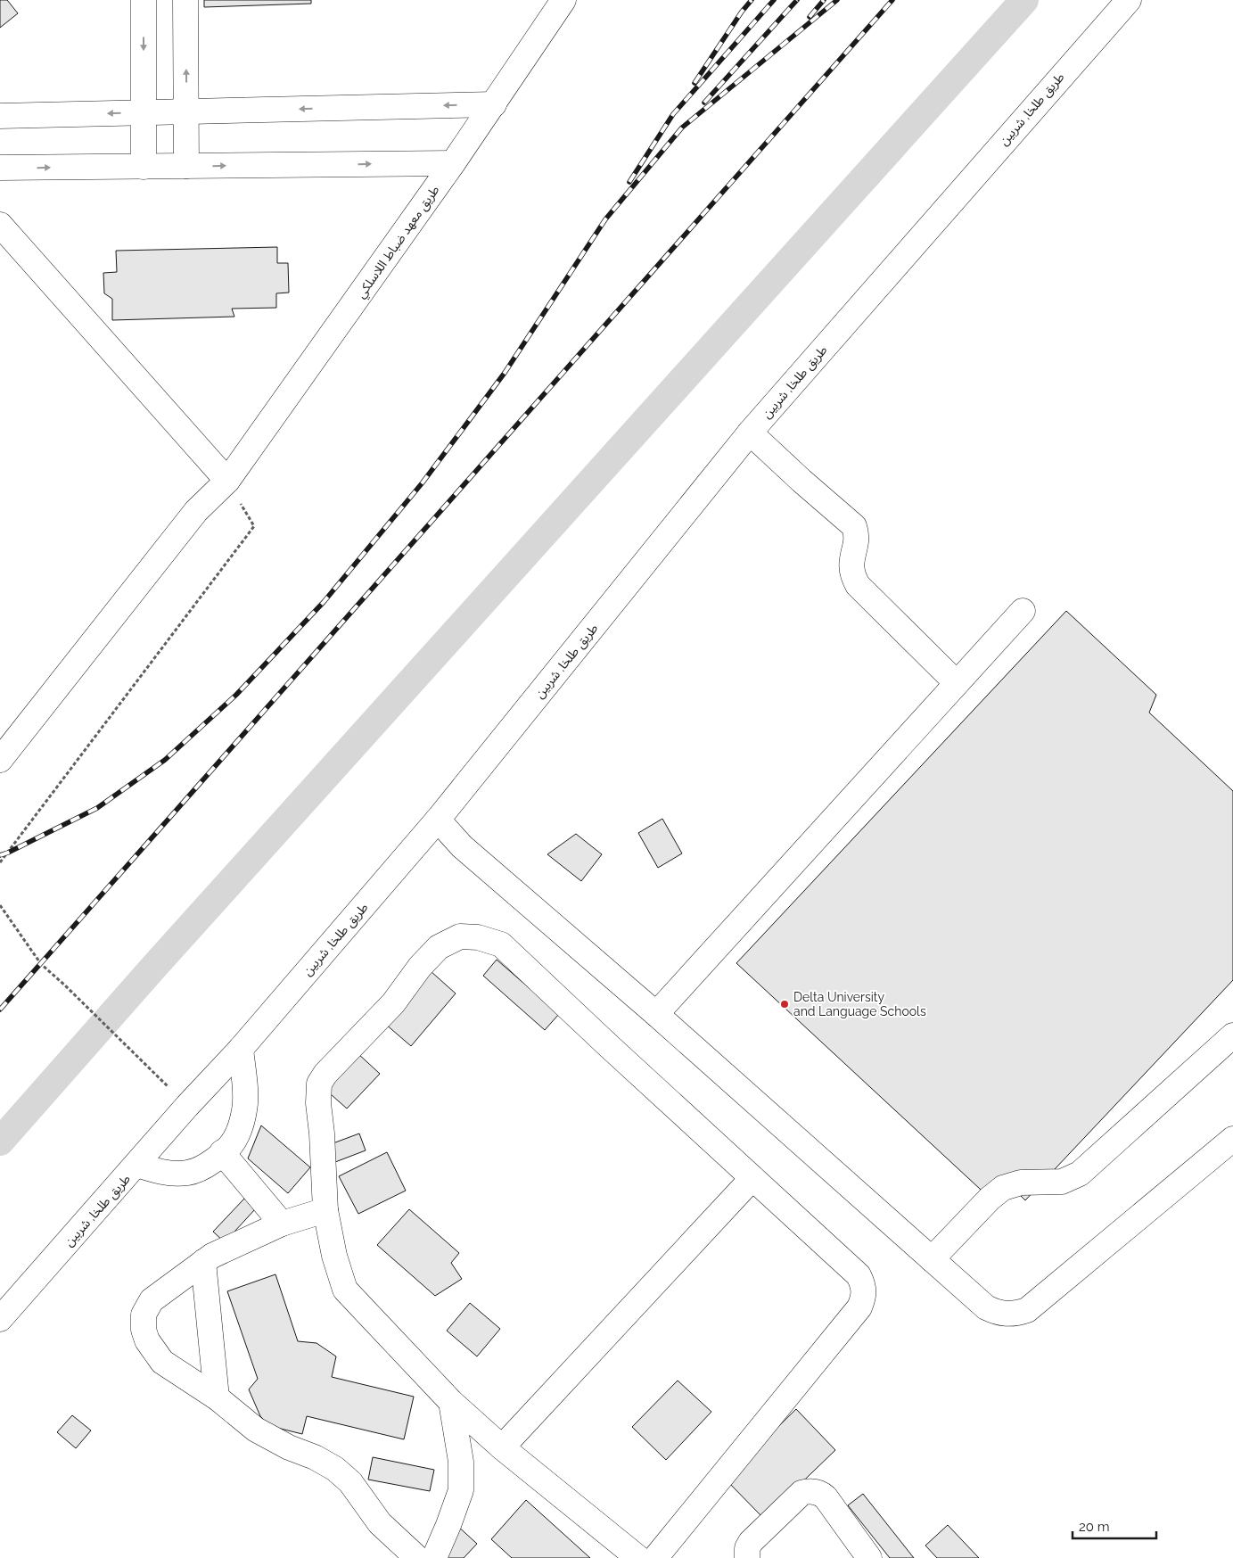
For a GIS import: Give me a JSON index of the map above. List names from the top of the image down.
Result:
{
  "streets": {
    "street": ["طريق طلخا, شربين", "طريق معهد ضباط اللاسلكي"]
  },
  "places": ["Delta University and Language Schools"],
  "scale_bar": "20 m"
}
